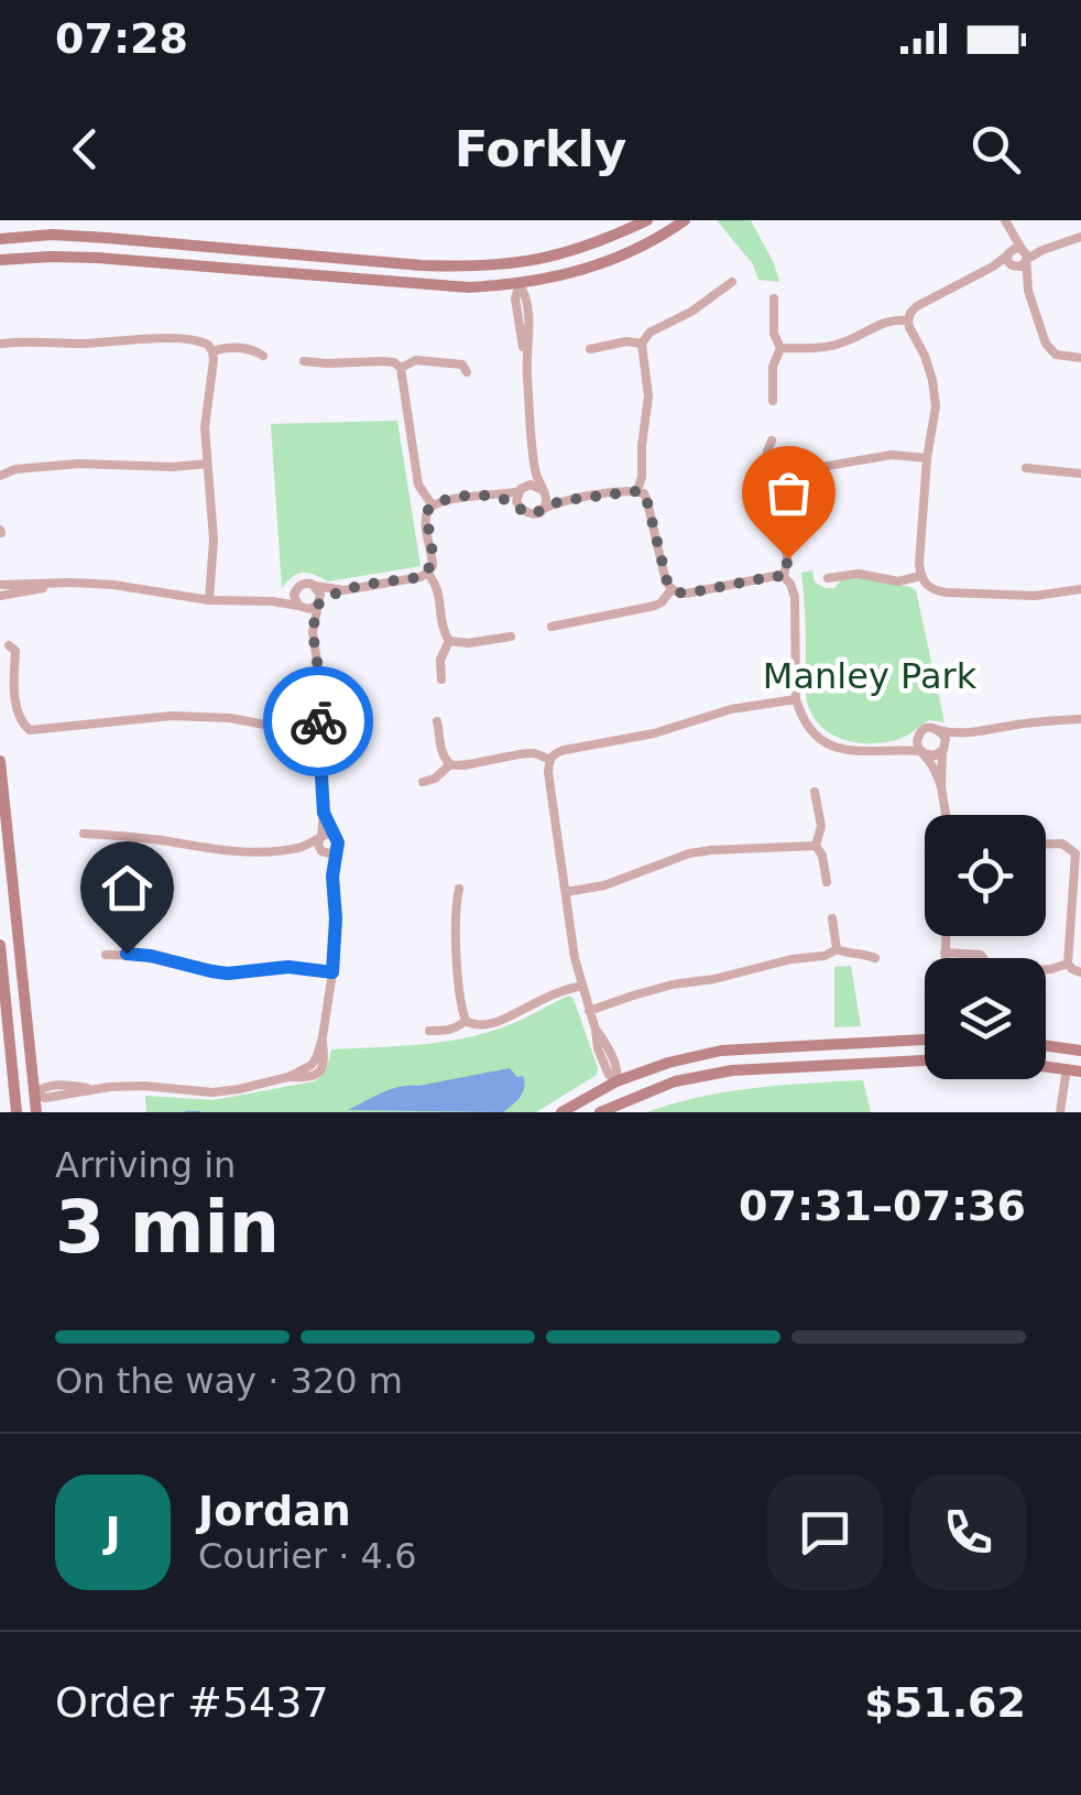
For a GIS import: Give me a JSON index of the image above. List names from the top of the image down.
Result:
{
  "parks": ["Manley Park"],
  "page": {
    "status": "07:28",
    "header": "Forkly",
    "heading": ["3 min", "Arriving in", "07:31–07:36"],
    "panel": [
      "Jordan",
      "Courier · 4.6",
      "Order #5437",
      "$51.62"
    ],
    "bar": "On the way · 320 m",
    "round": "J"
  }
}
